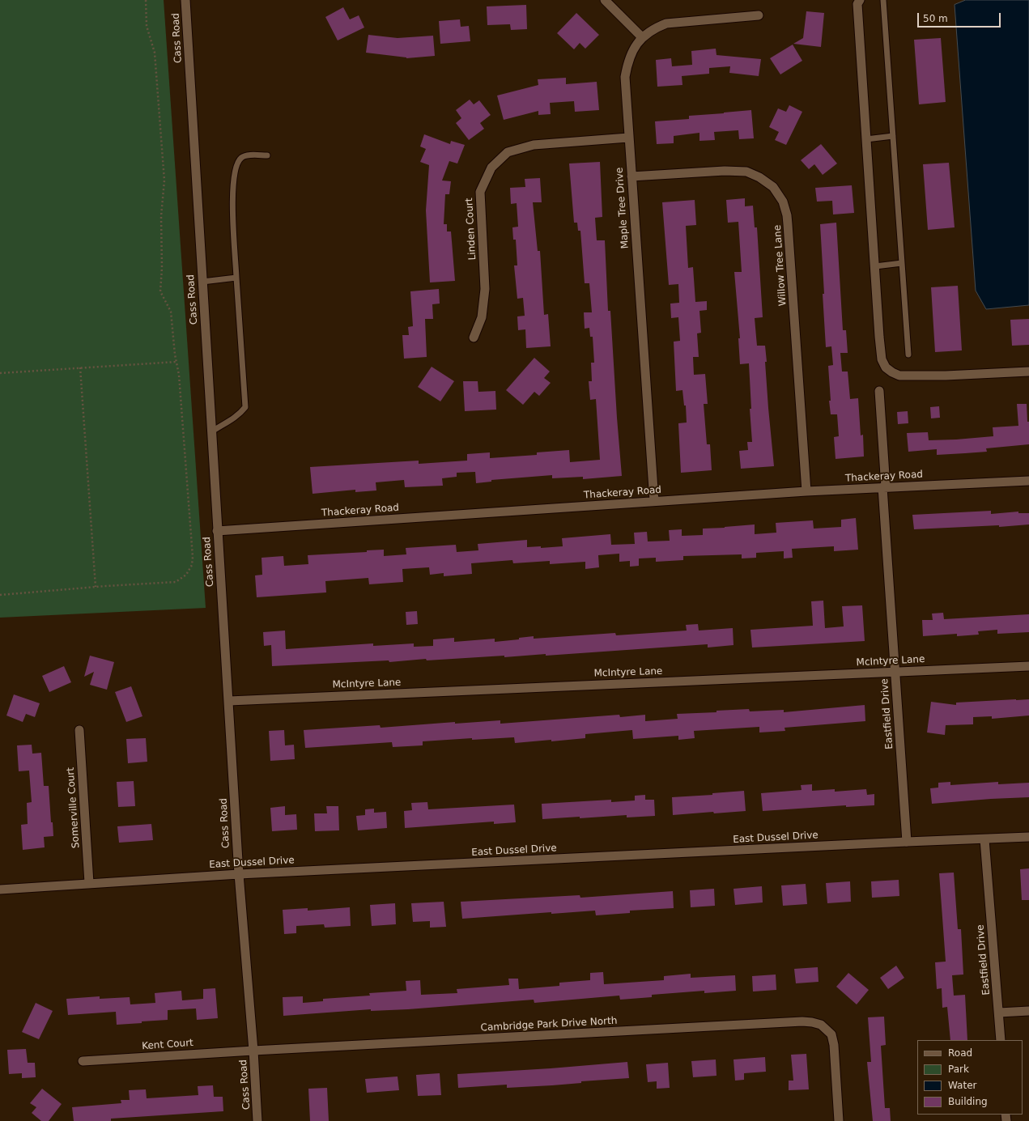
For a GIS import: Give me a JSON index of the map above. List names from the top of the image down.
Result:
{
  "streets": {
    "street": [
      "Cass Road",
      "Maple Tree Drive",
      "Linden Court",
      "Willow Tree Lane",
      "Thackeray Road",
      "McIntyre Lane",
      "Eastfield Drive",
      "Somerville Court",
      "East Dussel Drive",
      "Cambridge Park Drive North",
      "Kent Court"
    ]
  },
  "crossings": [
    ["Cass Road", "Thackeray Road"],
    ["Cass Road", "McIntyre Lane"],
    ["Cass Road", "East Dussel Drive"],
    ["Cass Road", "Cambridge Park Drive North"],
    ["Cass Road", "Kent Court"],
    ["Maple Tree Drive", "Linden Court"],
    ["Maple Tree Drive", "Willow Tree Lane"],
    ["Maple Tree Drive", "Thackeray Road"],
    ["Willow Tree Lane", "Thackeray Road"],
    ["Thackeray Road", "Eastfield Drive"],
    ["McIntyre Lane", "Eastfield Drive"],
    ["Eastfield Drive", "East Dussel Drive"],
    ["Somerville Court", "East Dussel Drive"],
    ["Cambridge Park Drive North", "Kent Court"]
  ],
  "legend": [
    "Road",
    "Park",
    "Water",
    "Building"
  ],
  "scale_bar": "50 m"
}
